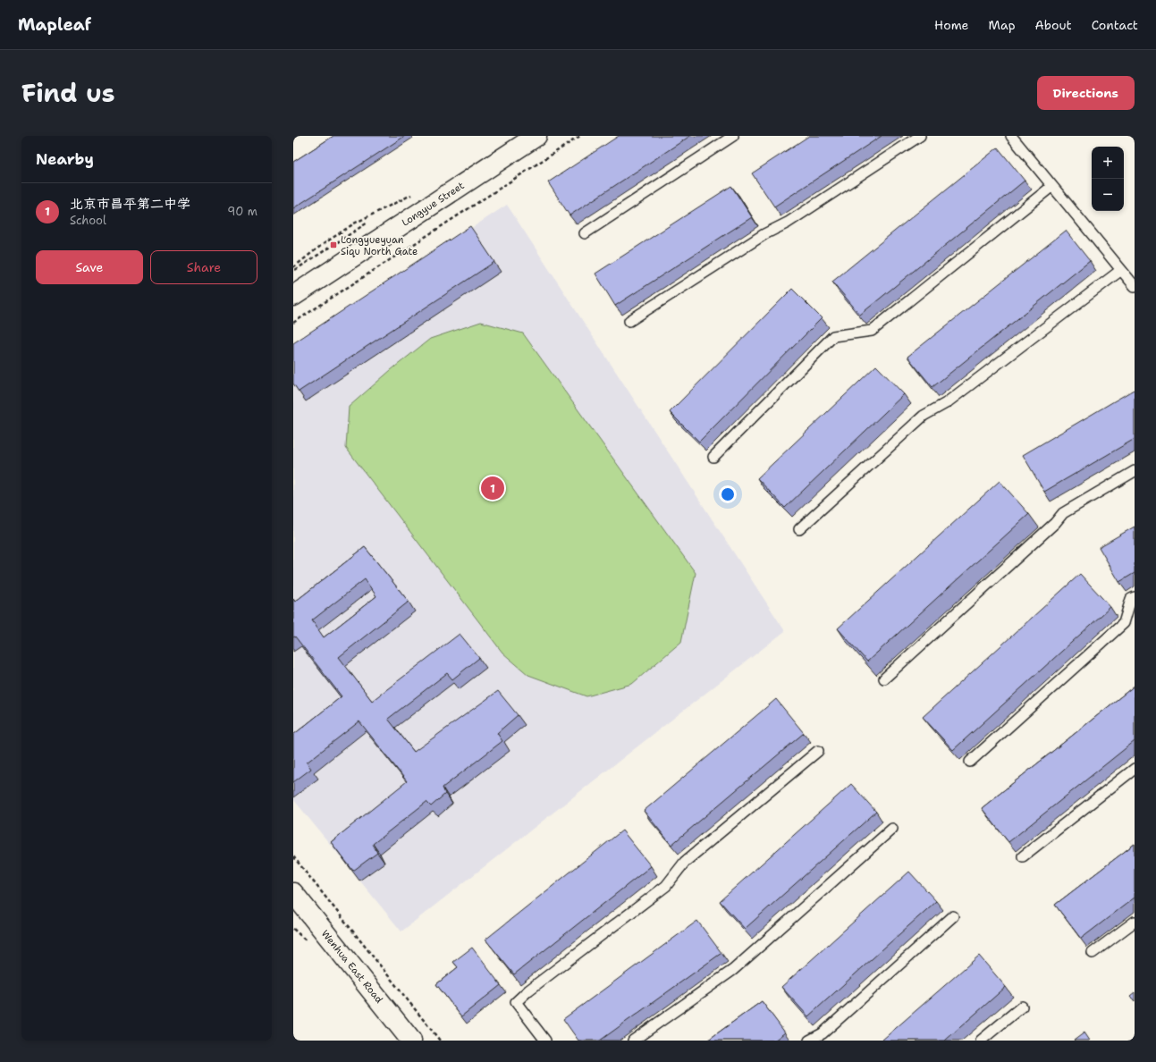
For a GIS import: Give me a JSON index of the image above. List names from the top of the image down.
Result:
{
  "streets": {
    "street": ["Longyue Street", "Wenhua East Road"]
  },
  "places": {
    "transit": ["Longyueyuan Siqu North Gate"]
  },
  "page": {
    "header": "Mapleaf",
    "nav": [
      "Home",
      "Map",
      "About",
      "Contact"
    ],
    "title": "Find us",
    "buttons": [
      "Directions",
      ["Save", "Share"]
    ],
    "heading": "Nearby",
    "map_buttons": ["+", "−"],
    "list": [
      {
        "mark": "1",
        "name": "北京市昌平第二中学",
        "note": "School",
        "value": "90 m"
      }
    ],
    "pins": "1"
  }
}
